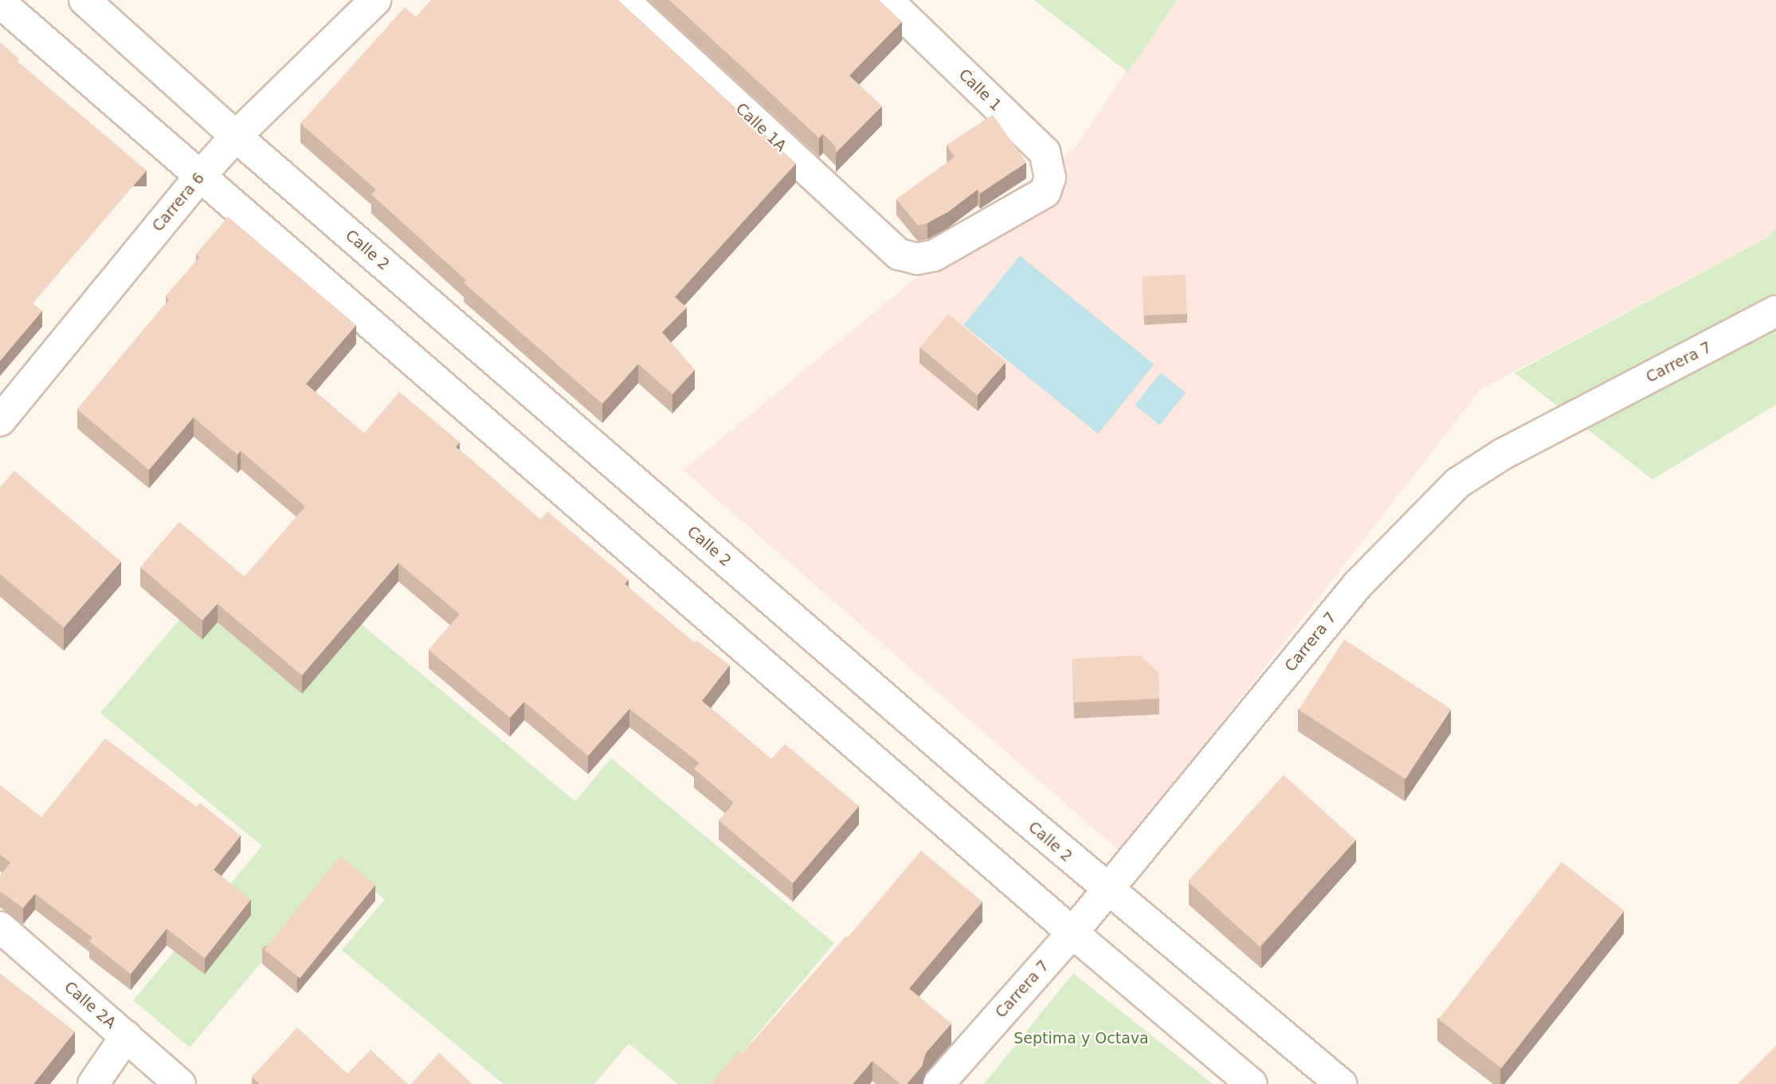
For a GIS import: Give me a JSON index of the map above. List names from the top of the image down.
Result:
{
  "streets": {
    "main road": [
      "Calle 1",
      "Calle 1A",
      "Carrera 6",
      "Calle 2",
      "Carrera 7",
      "Calle 2A"
    ]
  },
  "crossings": [
    ["Calle 1", "Calle 1A"],
    ["Carrera 6", "Calle 2"],
    ["Calle 2", "Carrera 7"]
  ],
  "parks": ["Septima y Octava"]
}
